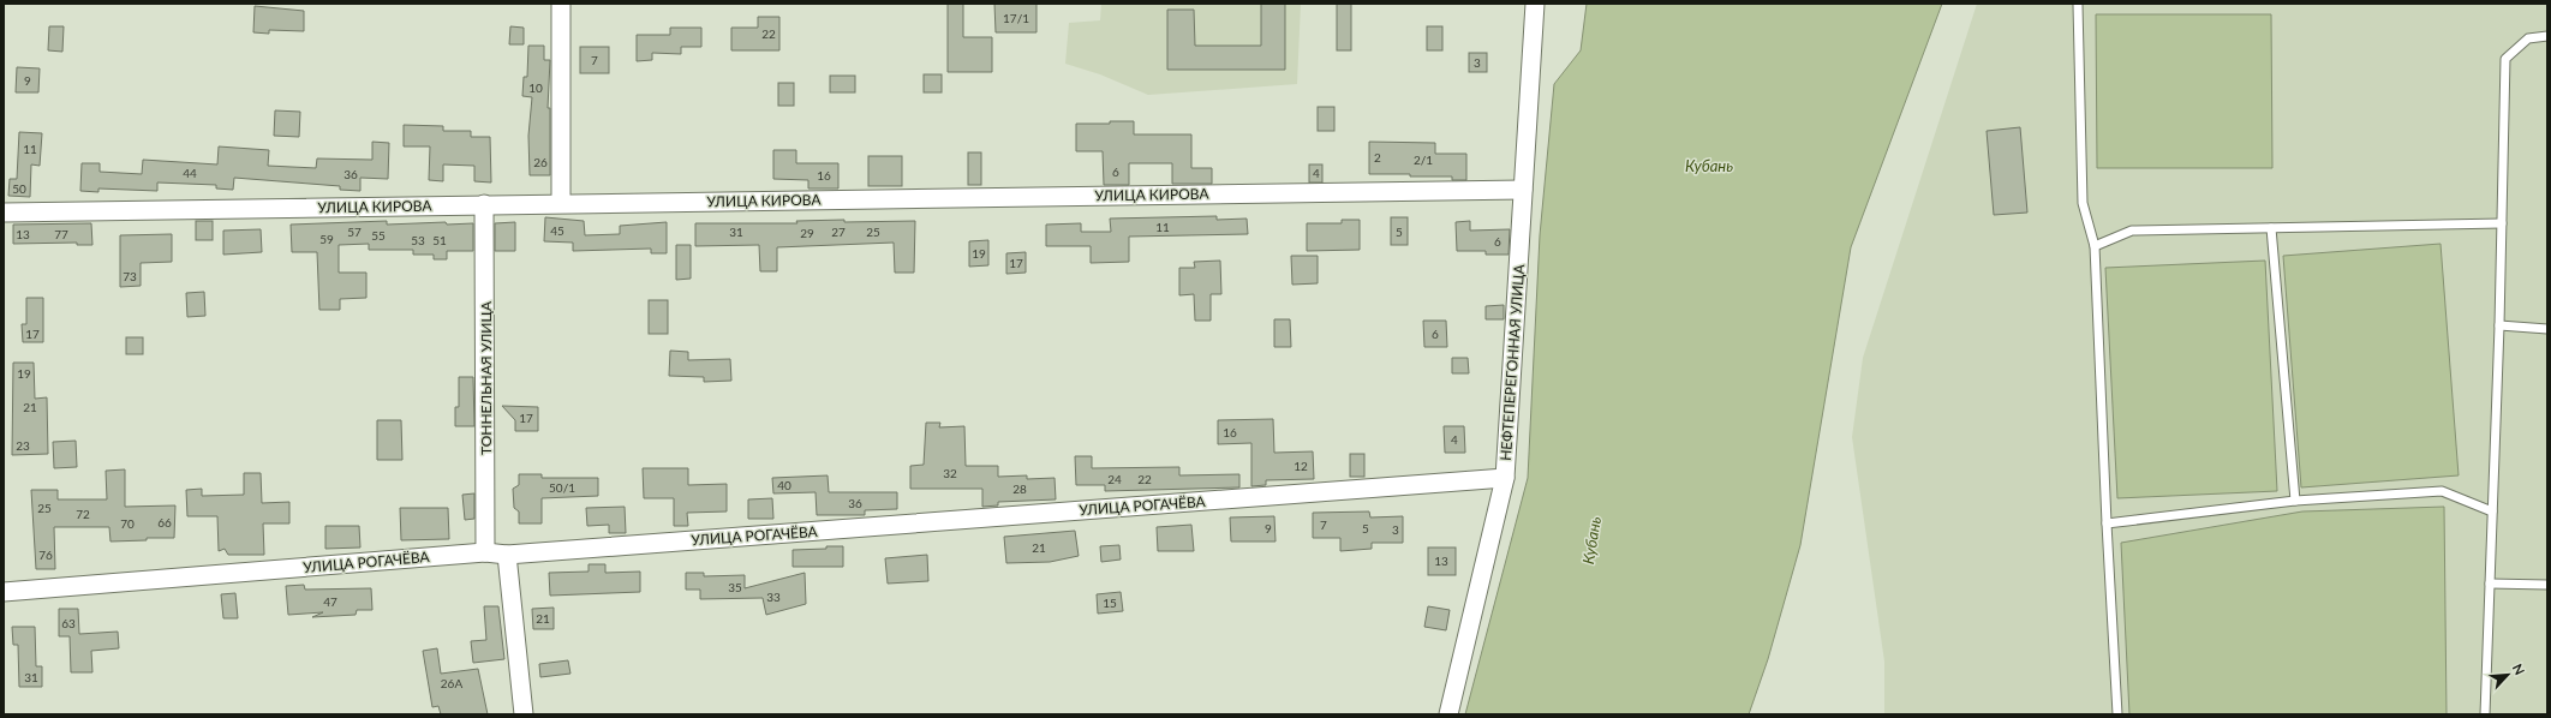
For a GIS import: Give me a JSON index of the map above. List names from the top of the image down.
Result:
{
  "streets": {
    "street": [
      "УЛИЦА КИРОВА",
      "НЕФТЕПЕРЕГОННАЯ УЛИЦА",
      "ТОННЕЛЬНАЯ УЛИЦА",
      "УЛИЦА РОГАЧЁВА"
    ]
  },
  "crossings": [
    ["УЛИЦА КИРОВА", "НЕФТЕПЕРЕГОННАЯ УЛИЦА"],
    ["УЛИЦА КИРОВА", "ТОННЕЛЬНАЯ УЛИЦА"],
    ["НЕФТЕПЕРЕГОННАЯ УЛИЦА", "УЛИЦА РОГАЧЁВА"],
    ["ТОННЕЛЬНАЯ УЛИЦА", "УЛИЦА РОГАЧЁВА"]
  ],
  "water": ["Кубань"],
  "house_numbers": [
    "17/1",
    "22",
    "7",
    "3",
    "9",
    "10",
    "11",
    "2",
    "2/1",
    "26",
    "6",
    "44",
    "4",
    "36",
    "16",
    "50",
    "11",
    "45",
    "57",
    "31",
    "27",
    "25",
    "5",
    "29",
    "13",
    "77",
    "55",
    "59",
    "53",
    "51",
    "6",
    "19",
    "17",
    "73",
    "17",
    "6",
    "19",
    "21",
    "17",
    "16",
    "4",
    "23",
    "12",
    "32",
    "24",
    "22",
    "40",
    "50/1",
    "28",
    "36",
    "25",
    "72",
    "66",
    "70",
    "7",
    "9",
    "5",
    "3",
    "21",
    "76",
    "13",
    "35",
    "33",
    "47",
    "15",
    "21",
    "63",
    "31",
    "26А"
  ],
  "north": "top right"
}
